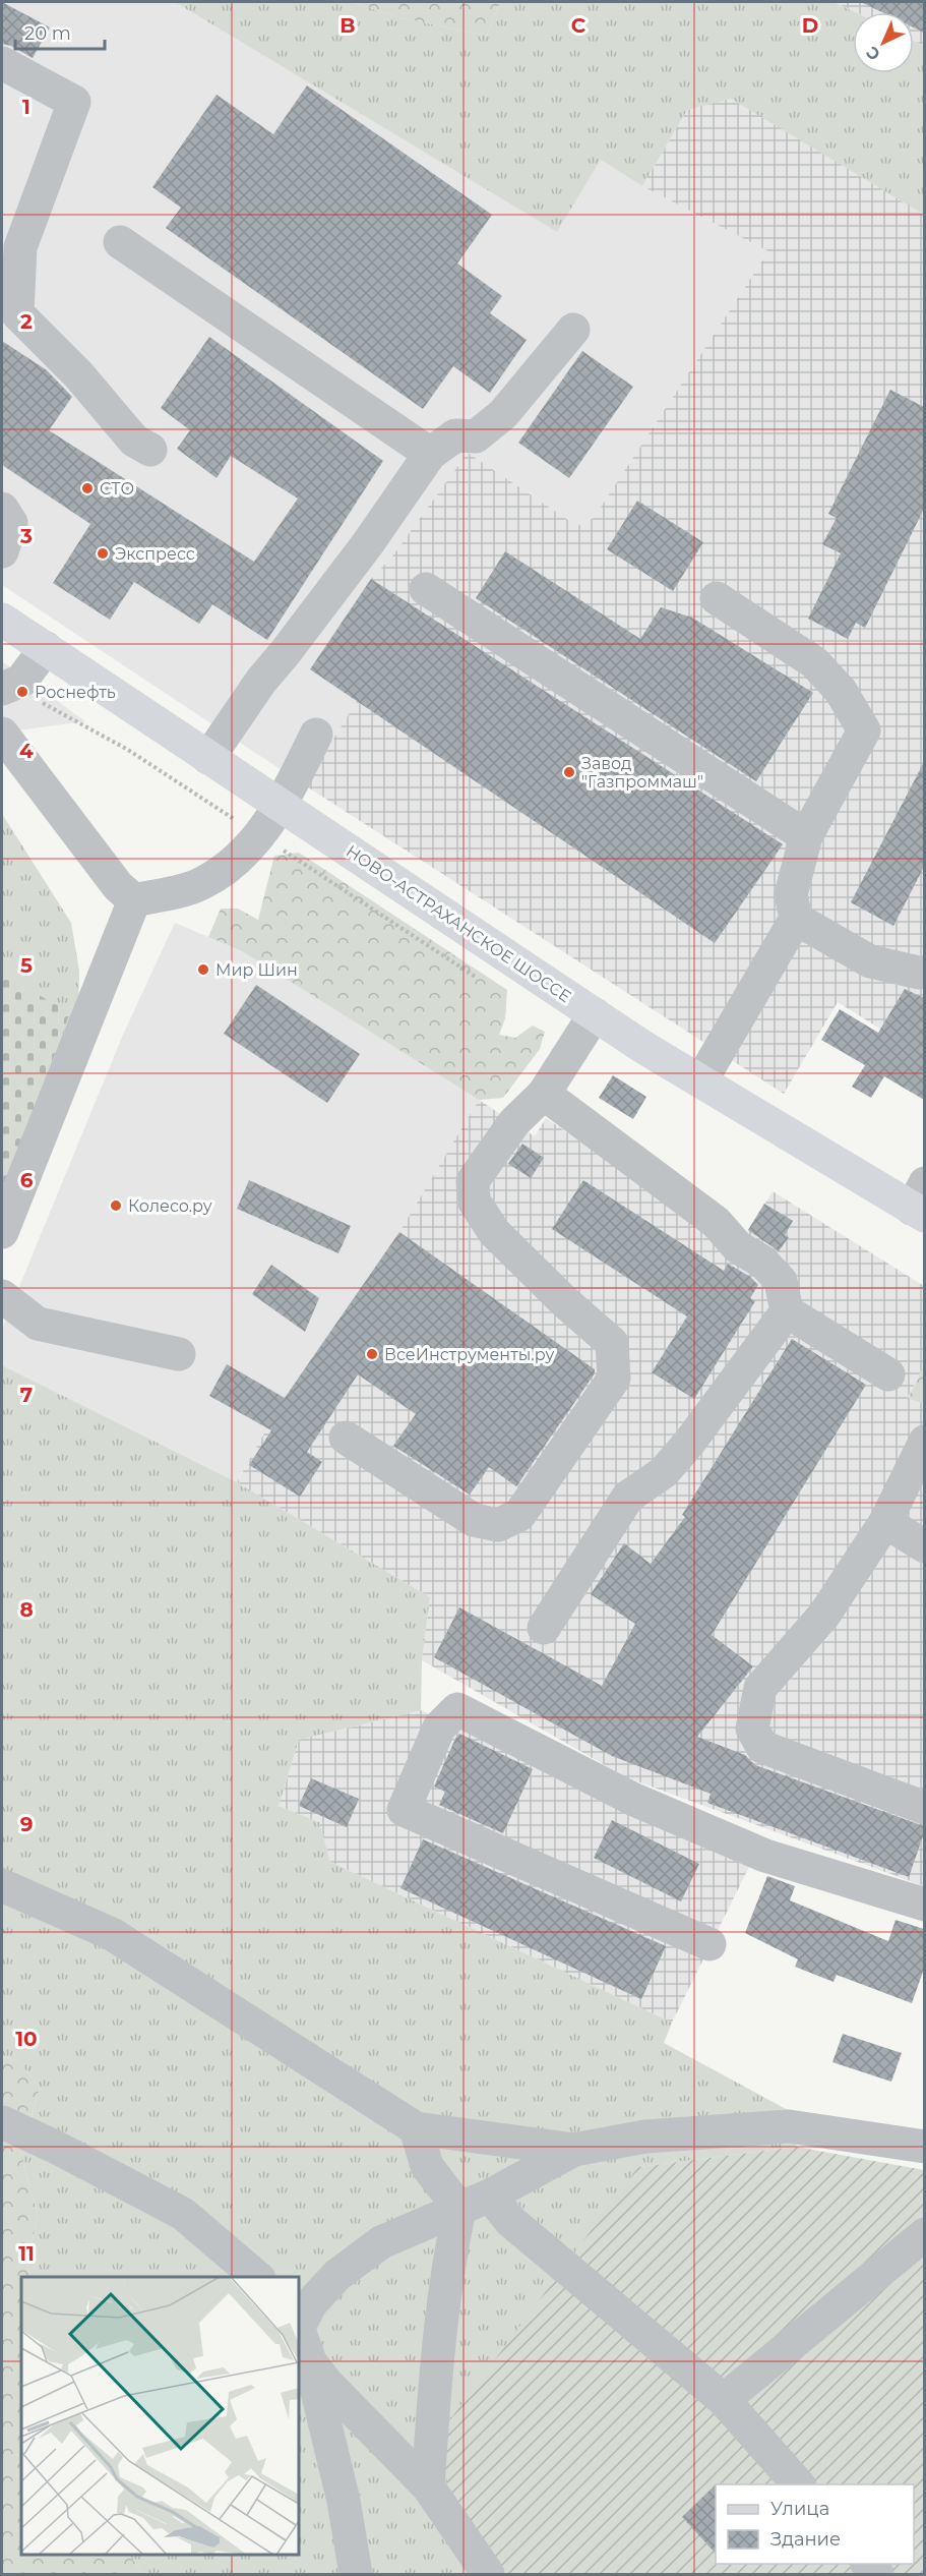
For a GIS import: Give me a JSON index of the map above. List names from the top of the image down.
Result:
{
  "streets": {
    "main road": ["НОВО-АСТРАХАНСКОЕ ШОССЕ"]
  },
  "places": [
    "СТО",
    "Экспресс",
    "Роснефть",
    "Завод \"Газпроммаш\"",
    "Мир Шин",
    "Колесо.ру",
    "ВсеИнструменты.ру"
  ],
  "legend": ["Улица", "Здание"],
  "scale_bar": "20 m",
  "north": "bottom left",
  "grid": {
    "columns": ["B", "C", "D"],
    "rows": [
      "1",
      "2",
      "3",
      "4",
      "5",
      "6",
      "7",
      "8",
      "9",
      "10",
      "11"
    ]
  }
}
